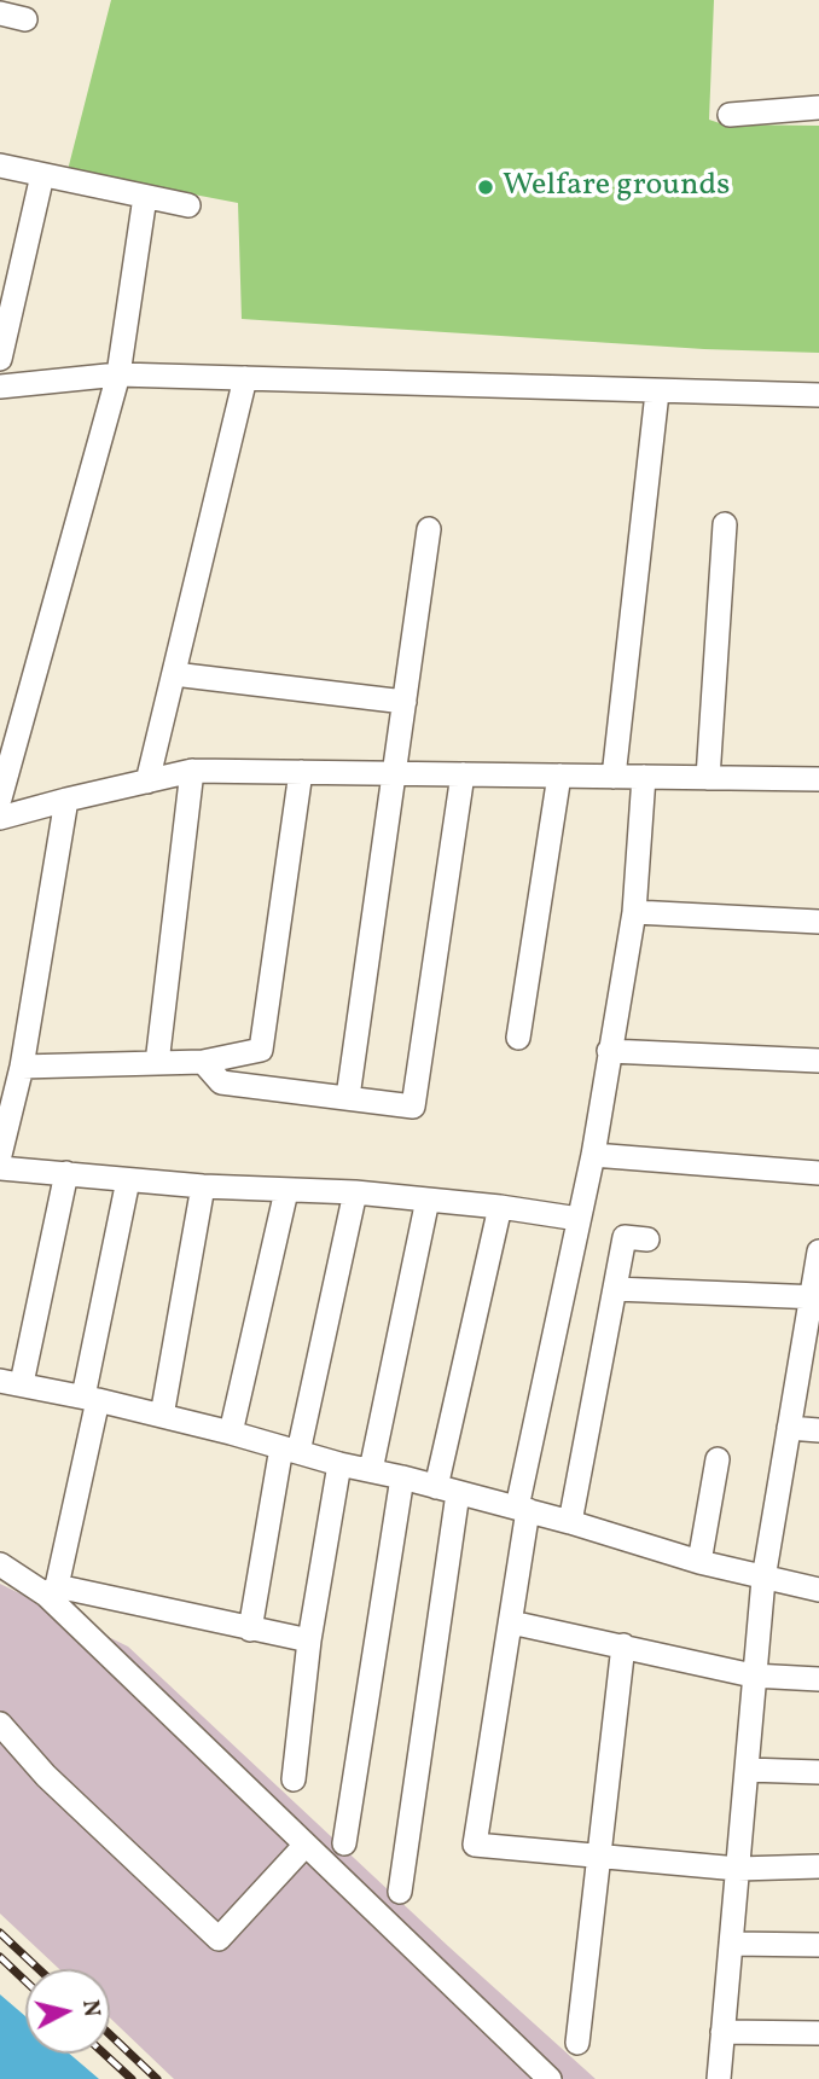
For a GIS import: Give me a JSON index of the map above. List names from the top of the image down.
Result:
{
  "places": ["Welfare grounds"],
  "north": "right"
}
